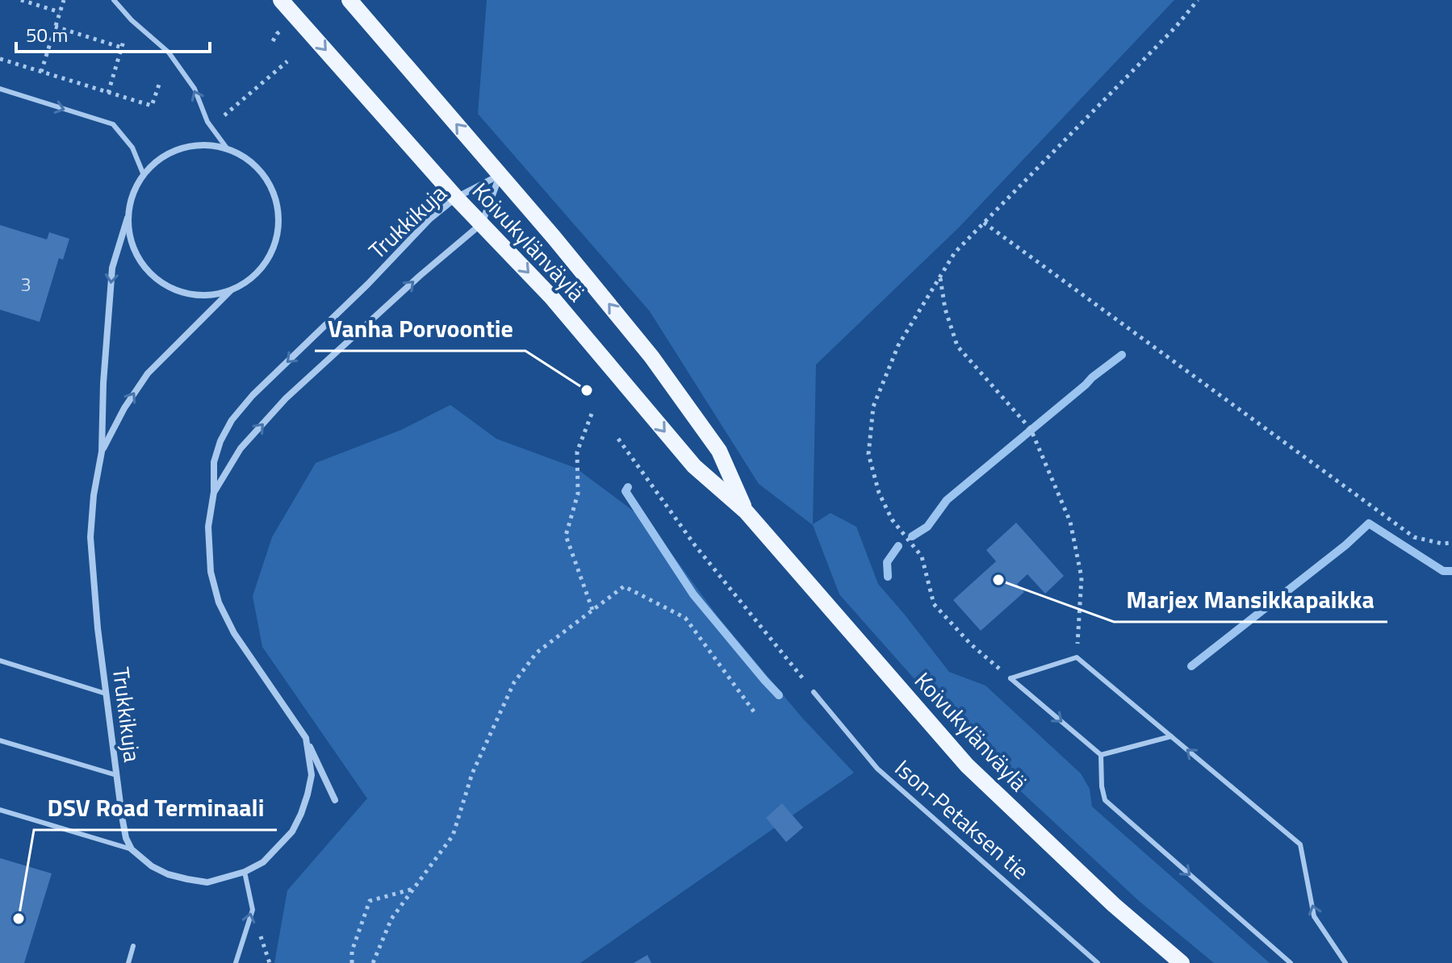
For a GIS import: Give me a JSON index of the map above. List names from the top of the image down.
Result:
{
  "streets": {
    "main road": ["Koivukylänväylä"],
    "street": ["Trukkikuja"],
    "lane": ["Ison-Petaksen tie"]
  },
  "crossings": [
    ["Trukkikuja", "Koivukylänväylä"]
  ],
  "places": ["Vanha Porvoontie", "Marjex Mansikkapaikka", "DSV Road Terminaali"],
  "house_numbers": ["3"],
  "scale_bar": "50 m"
}
